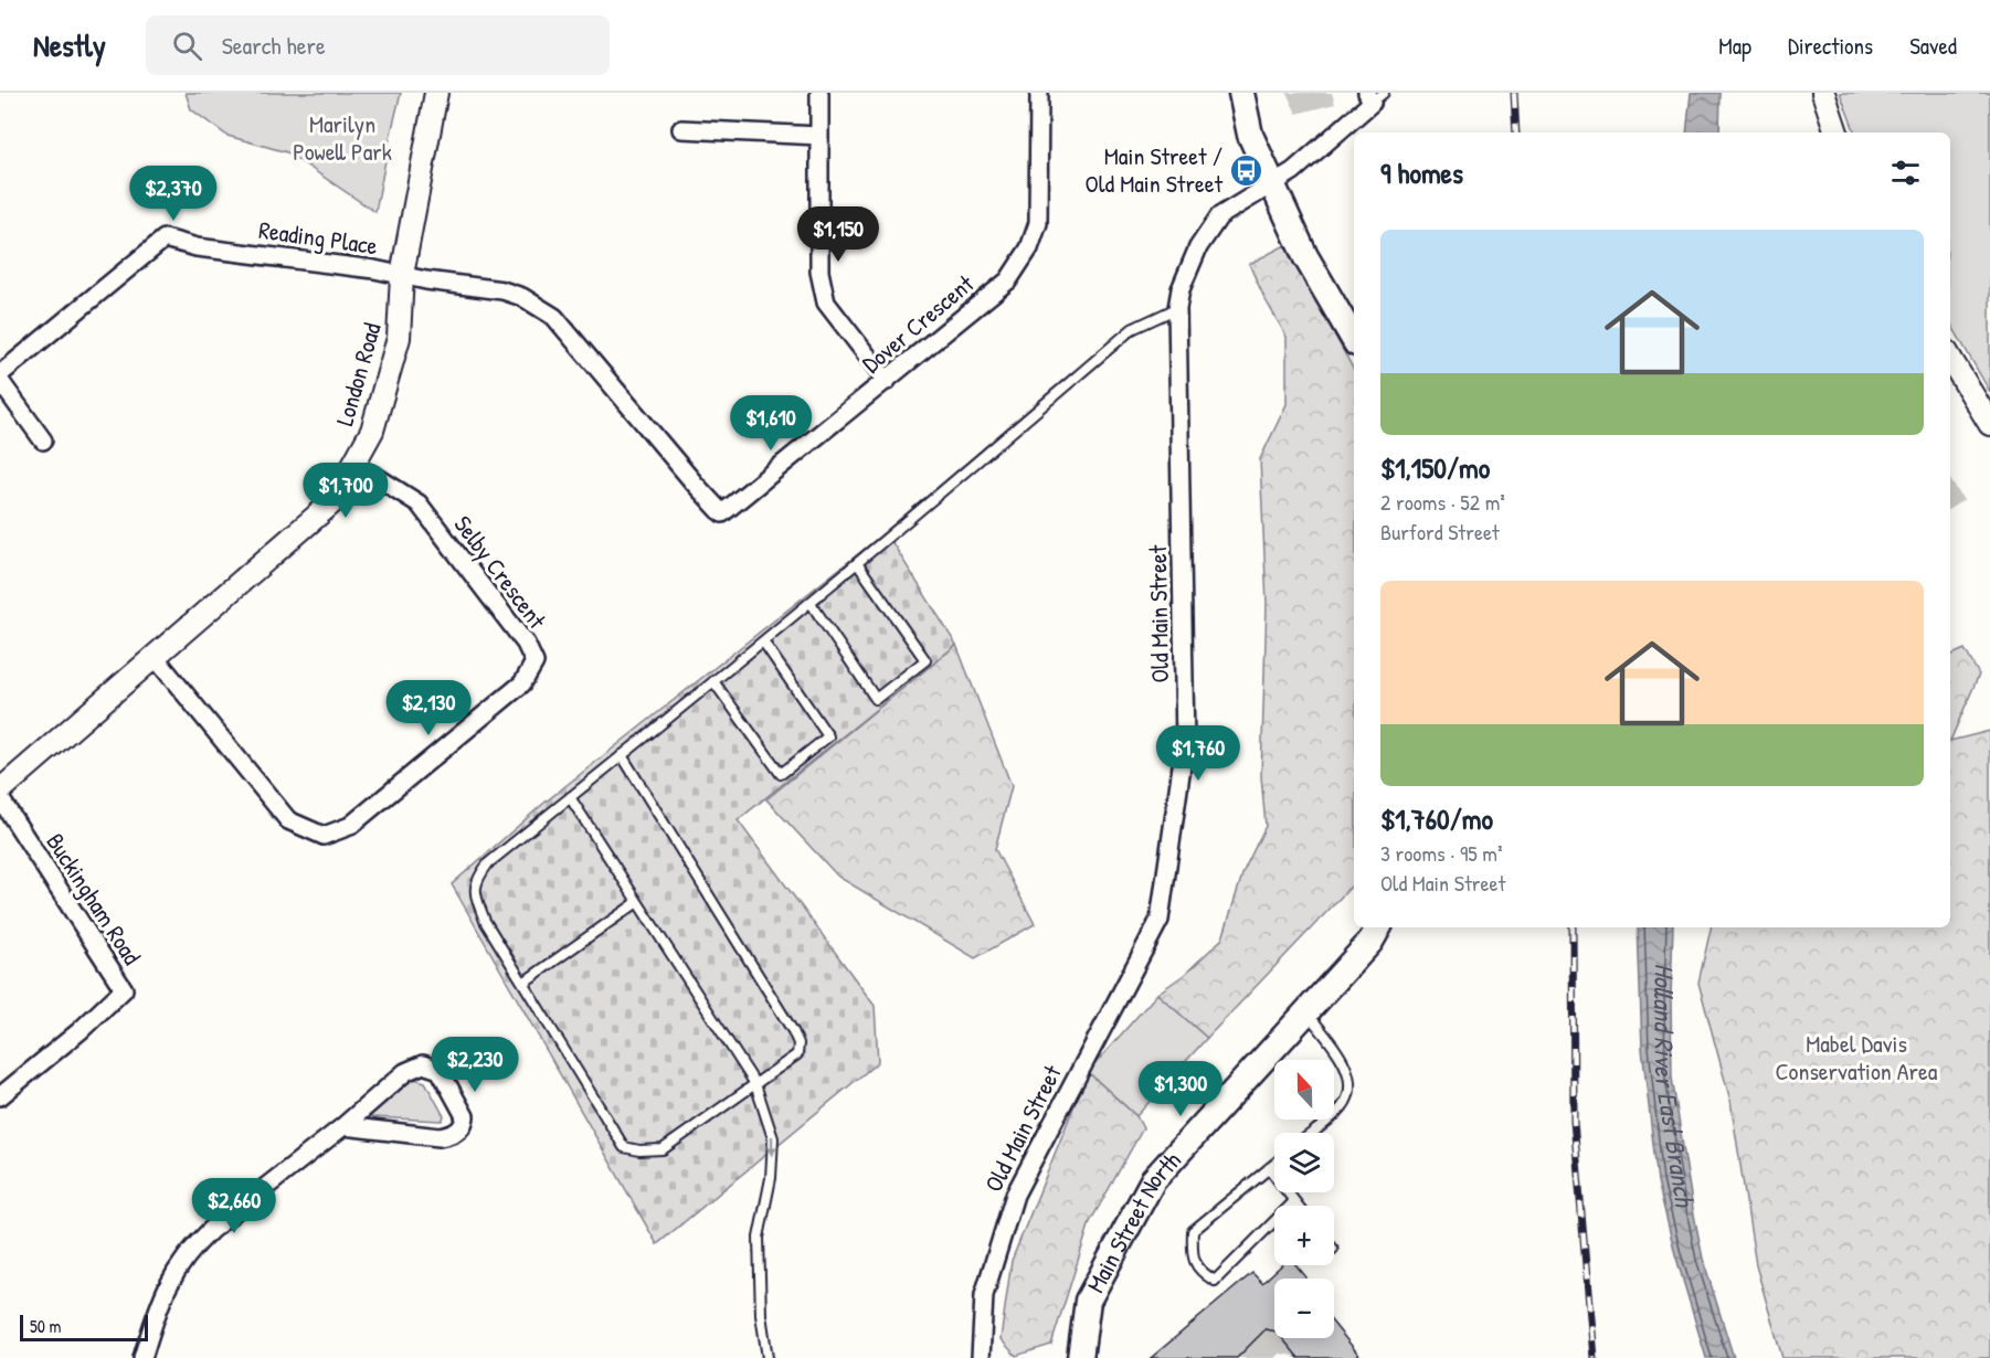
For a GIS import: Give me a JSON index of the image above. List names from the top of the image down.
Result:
{
  "streets": {
    "main road": ["Main Street North"],
    "street": [
      "Reading Place",
      "Dover Crescent",
      "London Road",
      "Selby Crescent",
      "Old Main Street",
      "Buckingham Road"
    ]
  },
  "crossings": [
    ["Reading Place", "Dover Crescent"],
    ["Reading Place", "London Road"],
    ["Dover Crescent", "London Road"],
    ["London Road", "Selby Crescent"]
  ],
  "water": ["Holland River East Branch"],
  "parks": ["Marilyn Powell Park", "Mabel Davis Conservation Area"],
  "places": {
    "bus stop": ["Main Street / Old Main Street"]
  },
  "scale_bar": "50 m",
  "north": "top",
  "page": {
    "header": "Nestly",
    "search": "Search here",
    "nav": ["Map", "Directions", "Saved"],
    "heading": "9 homes",
    "price": [
      "$2,370",
      "$1,150",
      "$1,610",
      "$1,700",
      "$2,130",
      "$1,760",
      "$2,230",
      "$1,300",
      "$2,660"
    ],
    "list": [
      {
        "name": "$1,150/mo",
        "note": "2 rooms · 52 m² · Burford Street"
      },
      {
        "name": "$1,760/mo",
        "note": "3 rooms · 95 m² · Old Main Street"
      }
    ],
    "map_buttons": ["+", "−"],
    "scale": "50 m"
  }
}
